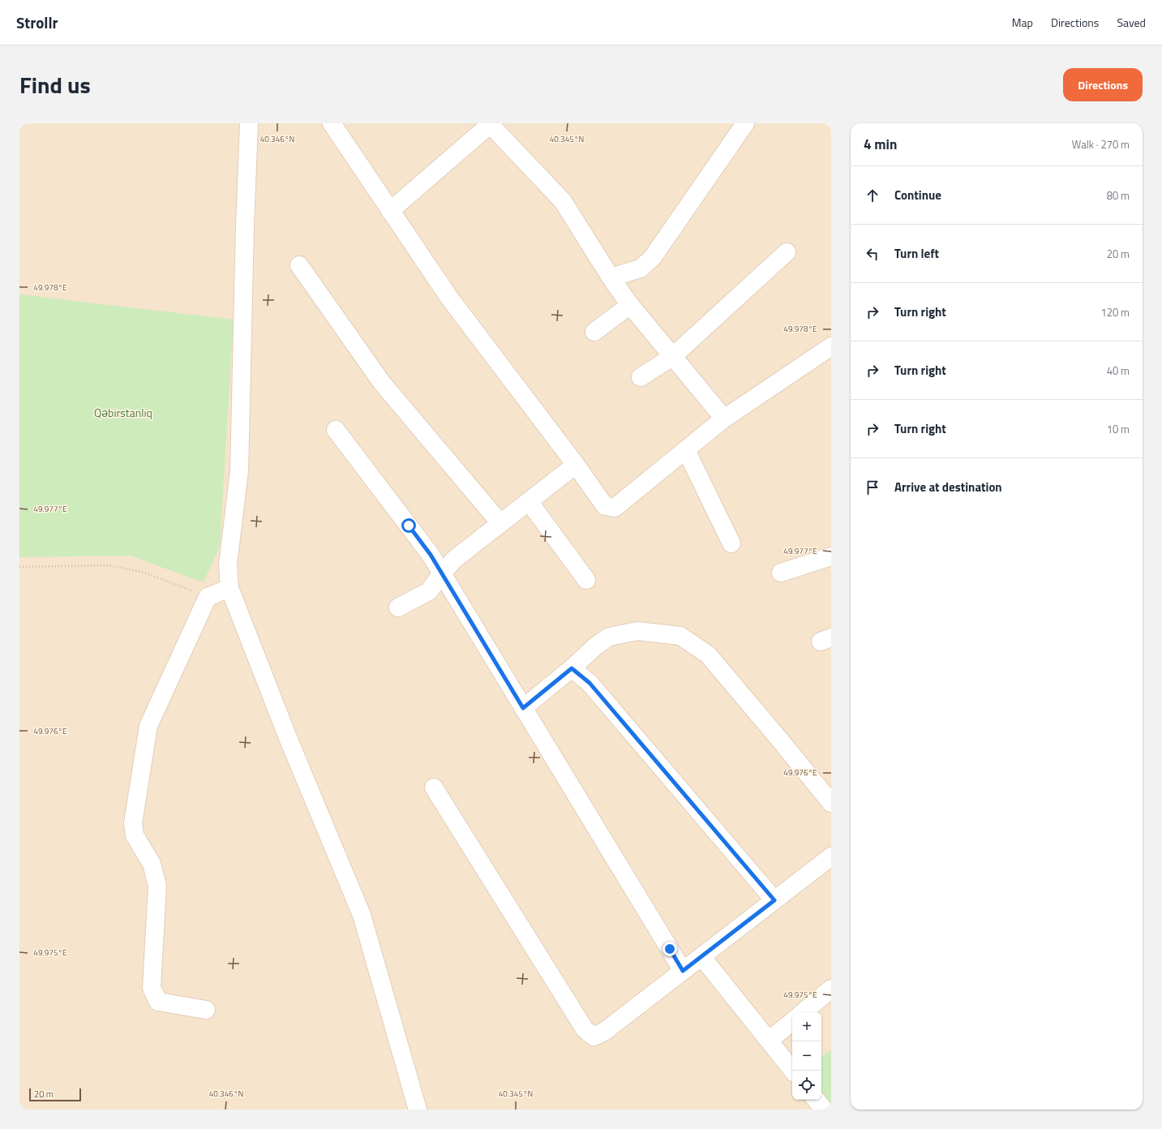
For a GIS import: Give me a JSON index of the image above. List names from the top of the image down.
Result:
{
  "parks": ["Qəbirstanlıq"],
  "scale_bar": "20 m",
  "page": {
    "header": "Strollr",
    "nav": ["Map", "Directions", "Saved"],
    "title": "Find us",
    "buttons": "Directions",
    "heading": ["4 min", "Walk · 270 m"],
    "list": [
      ["Continue", "80 m"],
      ["Turn left", "20 m"],
      ["Turn right", "120 m"],
      ["Turn right", "40 m"],
      ["Turn right", "10 m"],
      "Arrive at destination"
    ],
    "map_buttons": ["+", "−"],
    "scale": "20 m"
  },
  "coordinates": [
    "40.345°N",
    "40.346°N",
    "49.978°E",
    "49.977°E",
    "49.976°E",
    "49.975°E"
  ]
}
